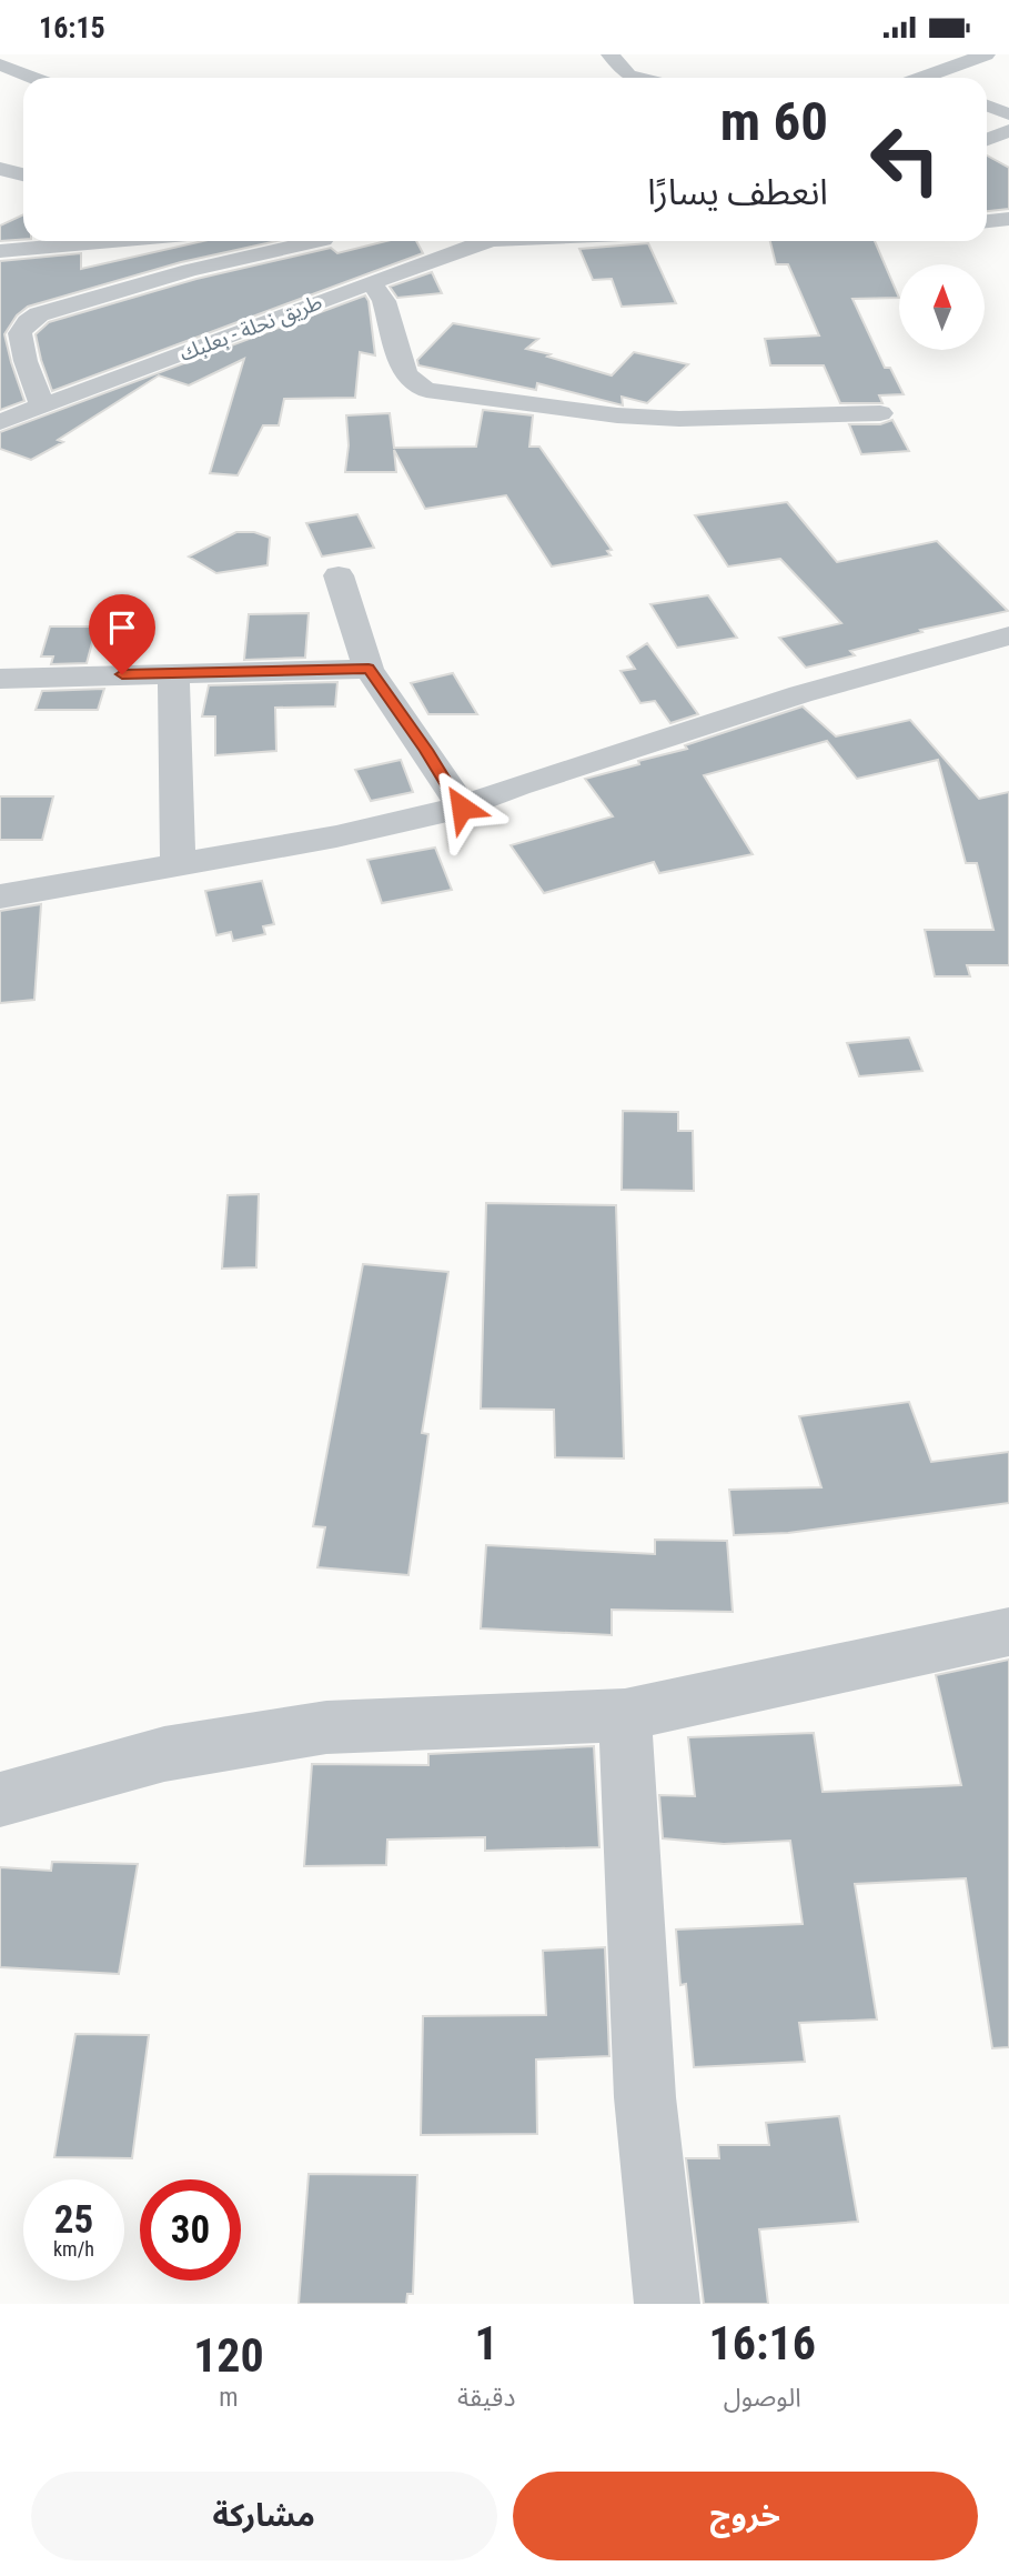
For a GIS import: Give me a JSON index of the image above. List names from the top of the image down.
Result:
{
  "streets": {
    "street": ["طريق نحلة - بعلبك"]
  },
  "north": "top",
  "page": {
    "status": "16:15",
    "turn": ["60 m", "انعطف يسارًا"],
    "speed": "25 km/h",
    "limit": "30",
    "eta": [
      "16:16",
      "الوصول",
      "1",
      "دقيقة",
      "120",
      "m"
    ],
    "buttons": ["خروج", "مشاركة"]
  }
}
